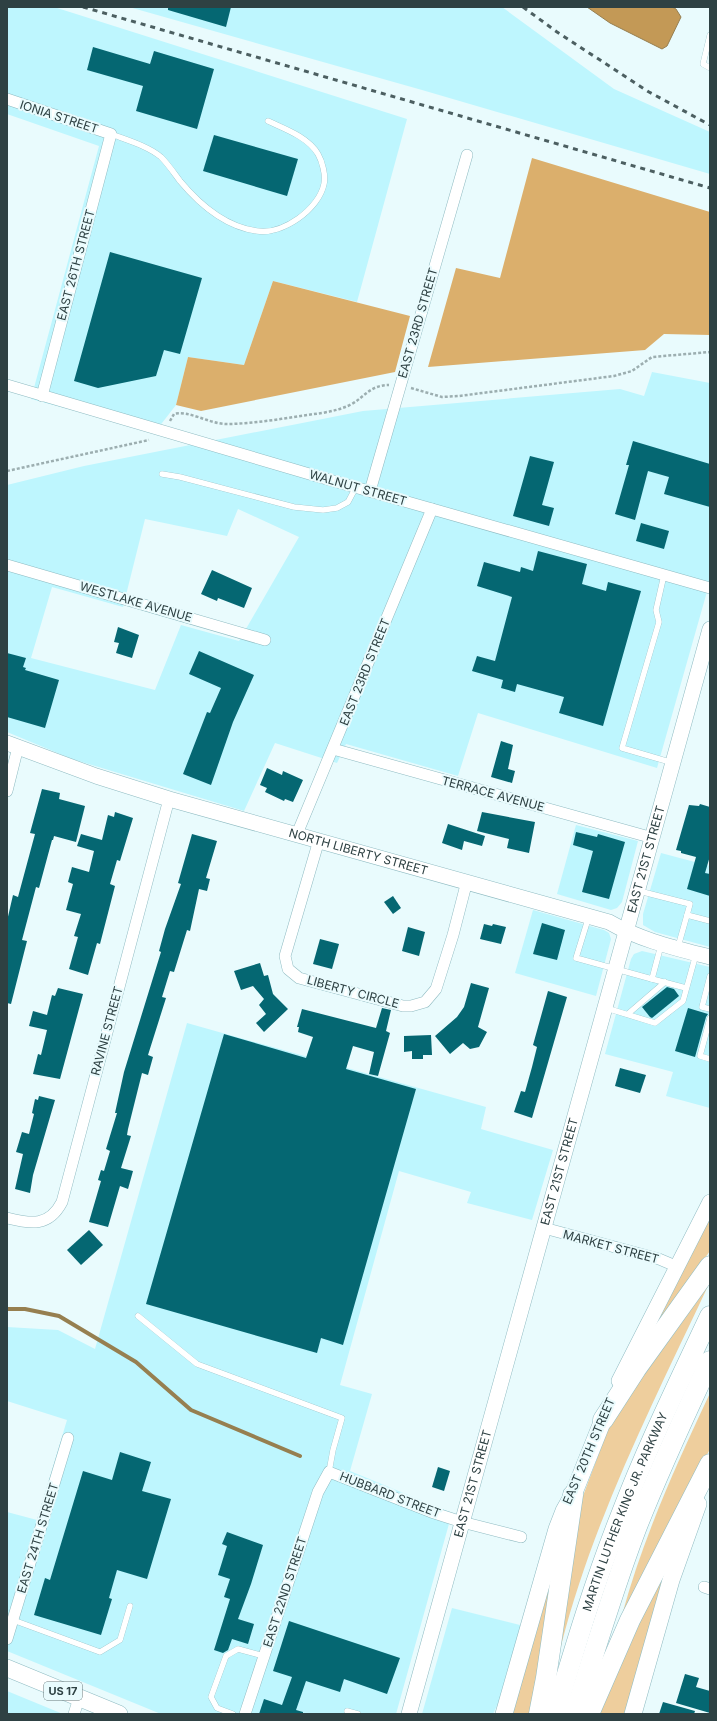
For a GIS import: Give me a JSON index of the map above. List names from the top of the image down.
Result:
{
  "streets": {
    "highway": ["MARTIN LUTHER KING JR. PARKWAY"],
    "main road": ["EAST 20TH STREET", "US 17"],
    "street": [
      "IONIA STREET",
      "EAST 26TH STREET",
      "EAST 23RD STREET",
      "WALNUT STREET",
      "WESTLAKE AVENUE",
      "TERRACE AVENUE",
      "NORTH LIBERTY STREET",
      "EAST 21ST STREET",
      "LIBERTY CIRCLE",
      "RAVINE STREET",
      "MARKET STREET",
      "HUBBARD STREET",
      "EAST 24TH STREET",
      "EAST 22ND STREET"
    ]
  },
  "crossings": [
    ["IONIA STREET", "EAST 26TH STREET"],
    ["EAST 26TH STREET", "WALNUT STREET"],
    ["EAST 23RD STREET", "WALNUT STREET"],
    ["EAST 23RD STREET", "TERRACE AVENUE"],
    ["EAST 23RD STREET", "NORTH LIBERTY STREET"],
    ["TERRACE AVENUE", "EAST 21ST STREET"],
    ["NORTH LIBERTY STREET", "EAST 21ST STREET"],
    ["NORTH LIBERTY STREET", "LIBERTY CIRCLE"],
    ["NORTH LIBERTY STREET", "RAVINE STREET"],
    ["EAST 21ST STREET", "MARKET STREET"],
    ["EAST 21ST STREET", "HUBBARD STREET"],
    ["MARKET STREET", "EAST 20TH STREET"],
    ["HUBBARD STREET", "EAST 22ND STREET"]
  ]
}
